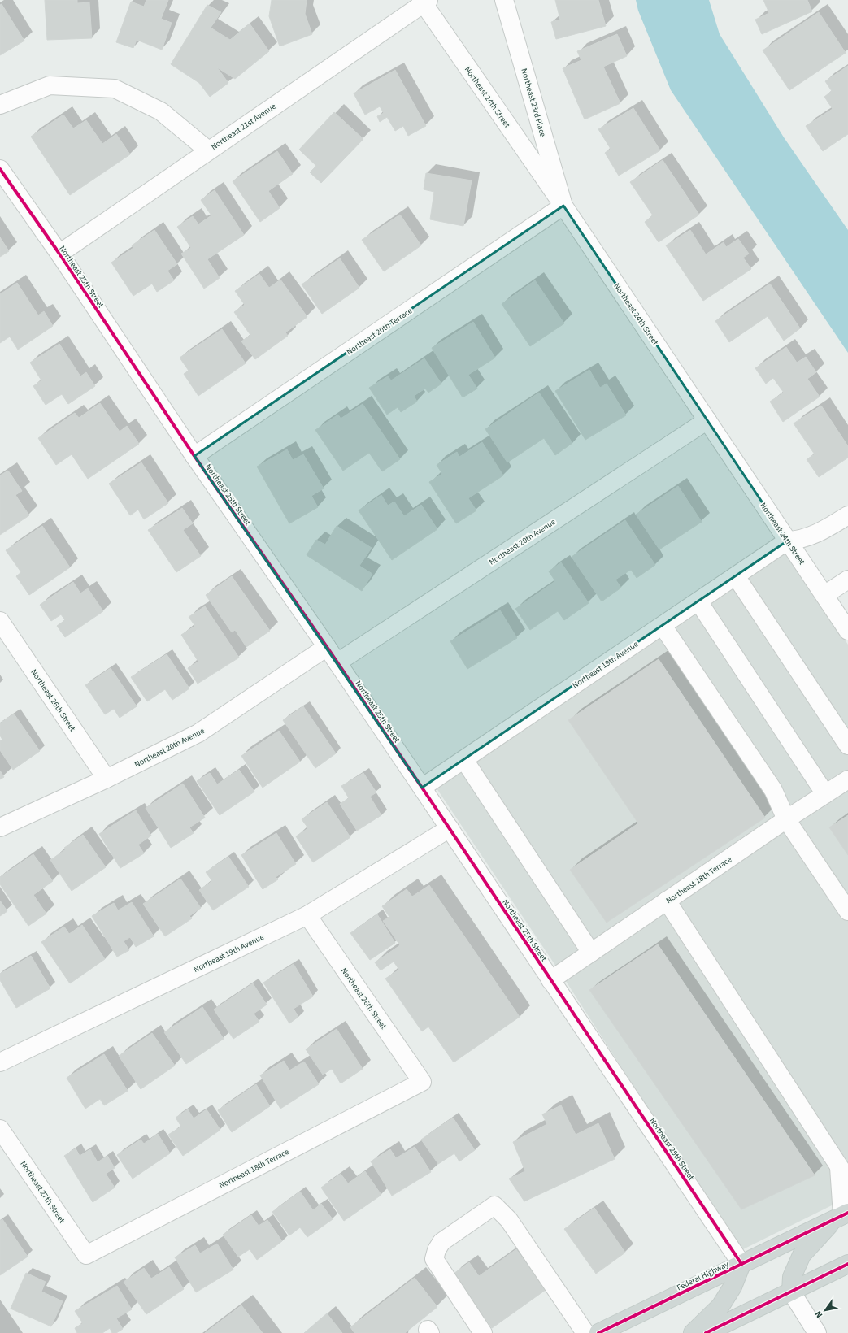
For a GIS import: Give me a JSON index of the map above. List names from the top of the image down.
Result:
{
  "streets": {
    "main road": ["Federal Highway"],
    "street": [
      "Northeast 24th Street",
      "Northeast 23rd Place",
      "Northeast 21st Avenue",
      "Northeast 25th Street",
      "Northeast 20th Terrace",
      "Northeast 20th Avenue",
      "Northeast 19th Avenue",
      "Northeast 26th Street",
      "Northeast 18th Terrace",
      "Northeast 27th Street"
    ]
  },
  "crossings": [
    ["Northeast 24th Street", "Northeast 23rd Place"],
    ["Northeast 24th Street", "Northeast 21st Avenue"],
    ["Northeast 24th Street", "Northeast 20th Terrace"],
    ["Northeast 24th Street", "Northeast 20th Avenue"],
    ["Northeast 24th Street", "Northeast 19th Avenue"],
    ["Northeast 23rd Place", "Northeast 20th Terrace"],
    ["Northeast 21st Avenue", "Northeast 25th Street"],
    ["Northeast 25th Street", "Northeast 20th Terrace"],
    ["Northeast 25th Street", "Northeast 20th Avenue"],
    ["Northeast 25th Street", "Northeast 19th Avenue"],
    ["Northeast 25th Street", "Northeast 18th Terrace"],
    ["Northeast 25th Street", "Federal Highway"],
    ["Northeast 20th Avenue", "Northeast 26th Street"],
    ["Northeast 19th Avenue", "Northeast 26th Street"],
    ["Northeast 26th Street", "Northeast 18th Terrace"],
    ["Northeast 18th Terrace", "Northeast 27th Street"]
  ],
  "north": "bottom left"
}
